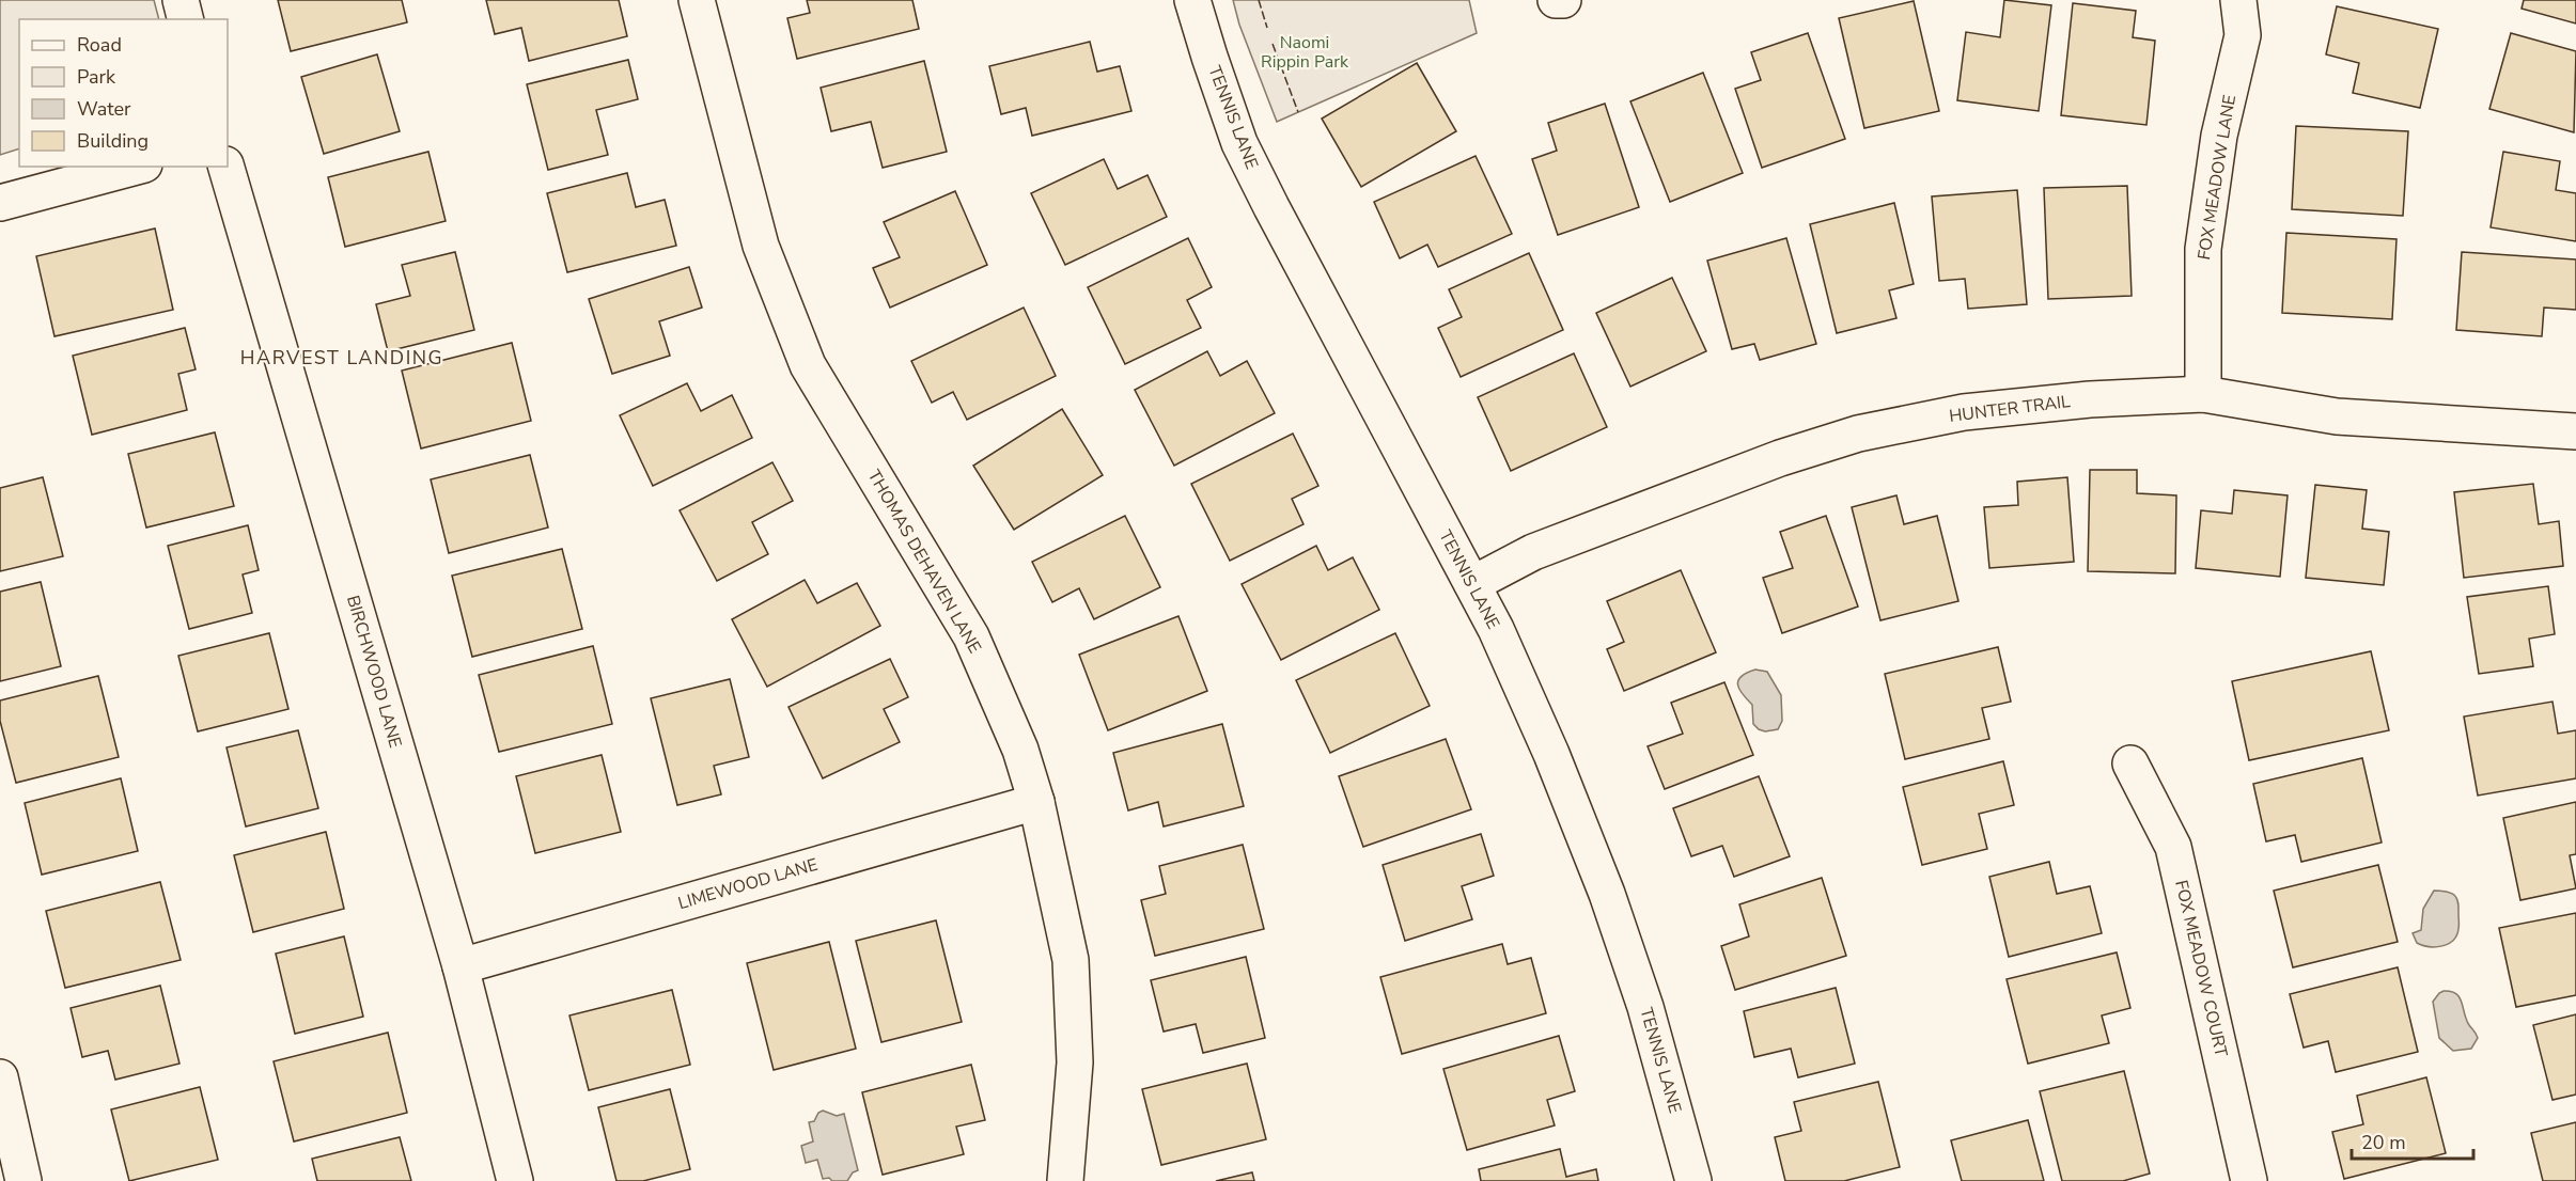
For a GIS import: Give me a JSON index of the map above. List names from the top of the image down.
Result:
{
  "streets": {
    "street": [
      "TENNIS LANE",
      "FOX MEADOW LANE",
      "HUNTER TRAIL",
      "THOMAS DEHAVEN LANE",
      "BIRCHWOOD LANE",
      "LIMEWOOD LANE",
      "FOX MEADOW COURT"
    ]
  },
  "crossings": [
    ["TENNIS LANE", "HUNTER TRAIL"],
    ["FOX MEADOW LANE", "HUNTER TRAIL"],
    ["THOMAS DEHAVEN LANE", "LIMEWOOD LANE"],
    ["BIRCHWOOD LANE", "LIMEWOOD LANE"]
  ],
  "districts": ["HARVEST LANDING"],
  "parks": ["Naomi Rippin Park"],
  "legend": [
    "Road",
    "Park",
    "Water",
    "Building"
  ],
  "scale_bar": "20 m"
}
